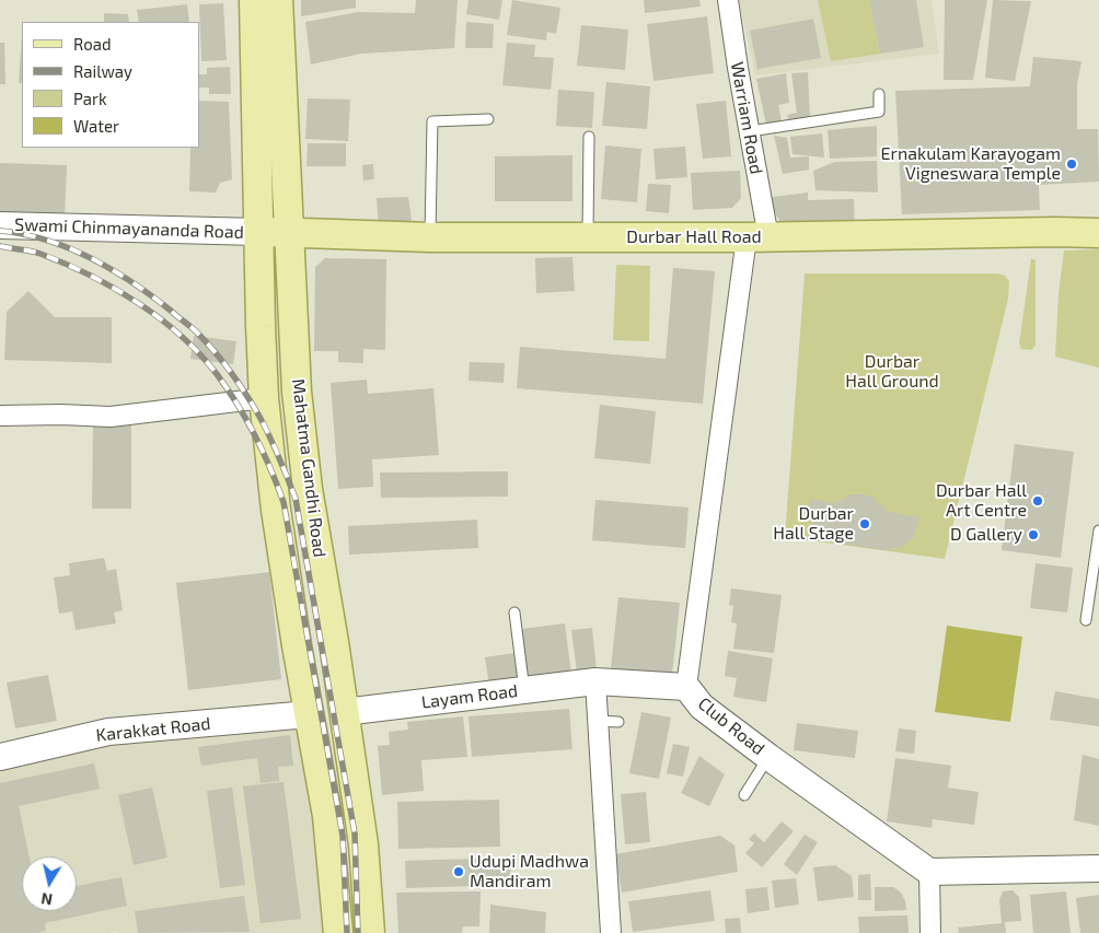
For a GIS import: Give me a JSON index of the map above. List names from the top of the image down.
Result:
{
  "streets": {
    "main road": ["Durbar Hall Road", "Mahatma Gandhi Road"],
    "street": [
      "Warriam Road",
      "Swami Chinmayananda Road",
      "Layam Road",
      "Club Road",
      "Karakkat Road"
    ]
  },
  "crossings": [
    ["Warriam Road", "Durbar Hall Road"],
    ["Warriam Road", "Club Road"],
    ["Swami Chinmayananda Road", "Durbar Hall Road"],
    ["Swami Chinmayananda Road", "Mahatma Gandhi Road"],
    ["Durbar Hall Road", "Mahatma Gandhi Road"],
    ["Durbar Hall Road", "Club Road"],
    ["Mahatma Gandhi Road", "Layam Road"],
    ["Mahatma Gandhi Road", "Karakkat Road"],
    ["Layam Road", "Club Road"]
  ],
  "parks": ["Durbar Hall Ground"],
  "places": [
    "Ernakulam Karayogam Vigneswara Temple",
    "Durbar Hall Art Centre",
    "Durbar Hall Stage",
    "D Gallery",
    "Udupi Madhwa Mandiram"
  ],
  "legend": [
    "Road",
    "Railway",
    "Park",
    "Water"
  ],
  "north": "bottom"
}
